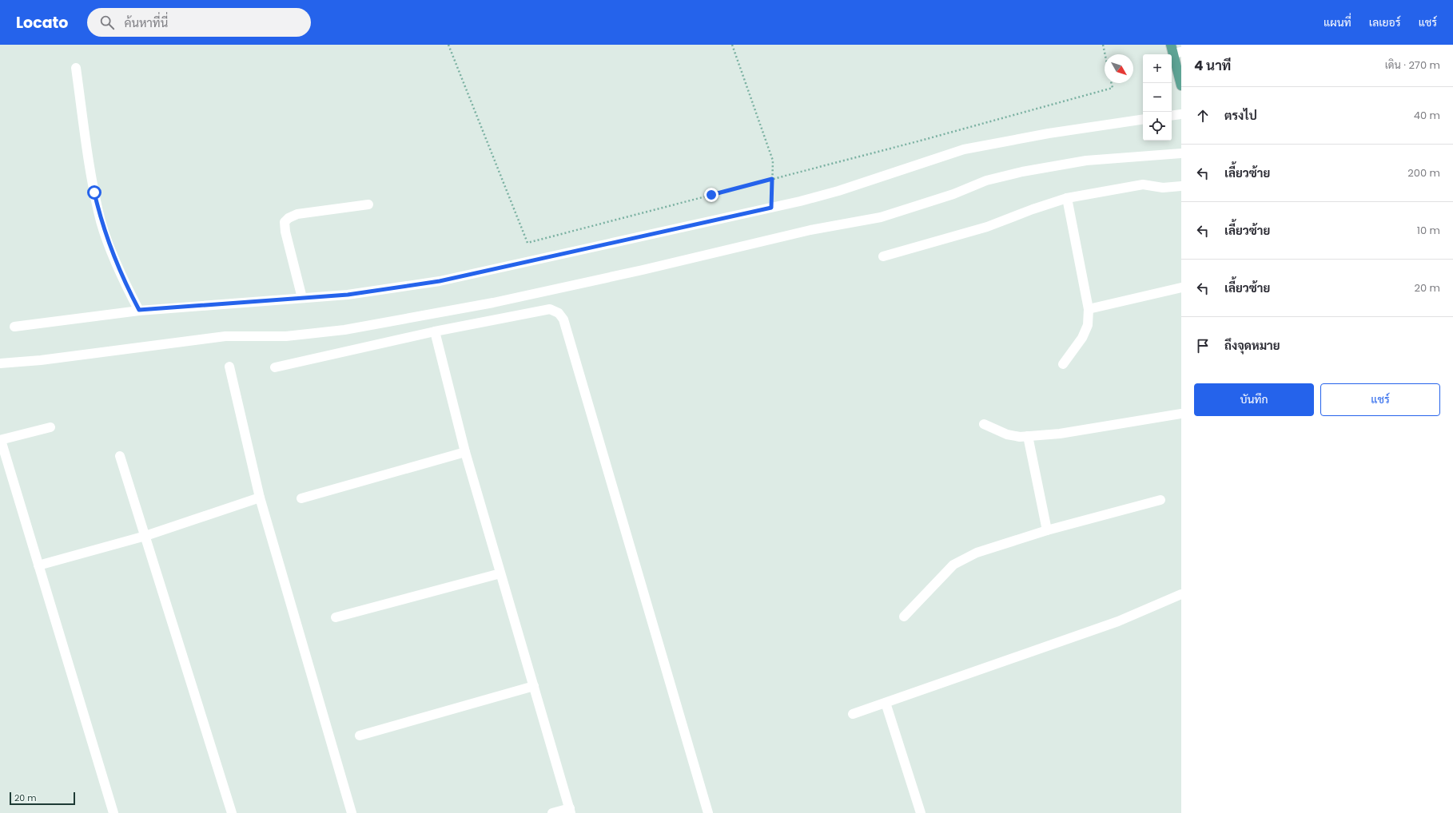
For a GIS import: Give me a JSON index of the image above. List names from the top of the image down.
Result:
{
  "scale_bar": "20 m",
  "north": "bottom right",
  "page": {
    "header": "Locato",
    "search": "ค้นหาที่นี่",
    "nav": ["แผนที่", "เลเยอร์", "แชร์"],
    "heading": ["4 นาที", "เดิน · 270 m"],
    "map_buttons": ["+", "−"],
    "list": [
      ["ตรงไป", "40 m"],
      ["เลี้ยวซ้าย", "200 m"],
      ["เลี้ยวซ้าย", "10 m"],
      ["เลี้ยวซ้าย", "20 m"],
      "ถึงจุดหมาย"
    ],
    "buttons": ["บันทึก", "แชร์"],
    "scale": "20 m"
  }
}
